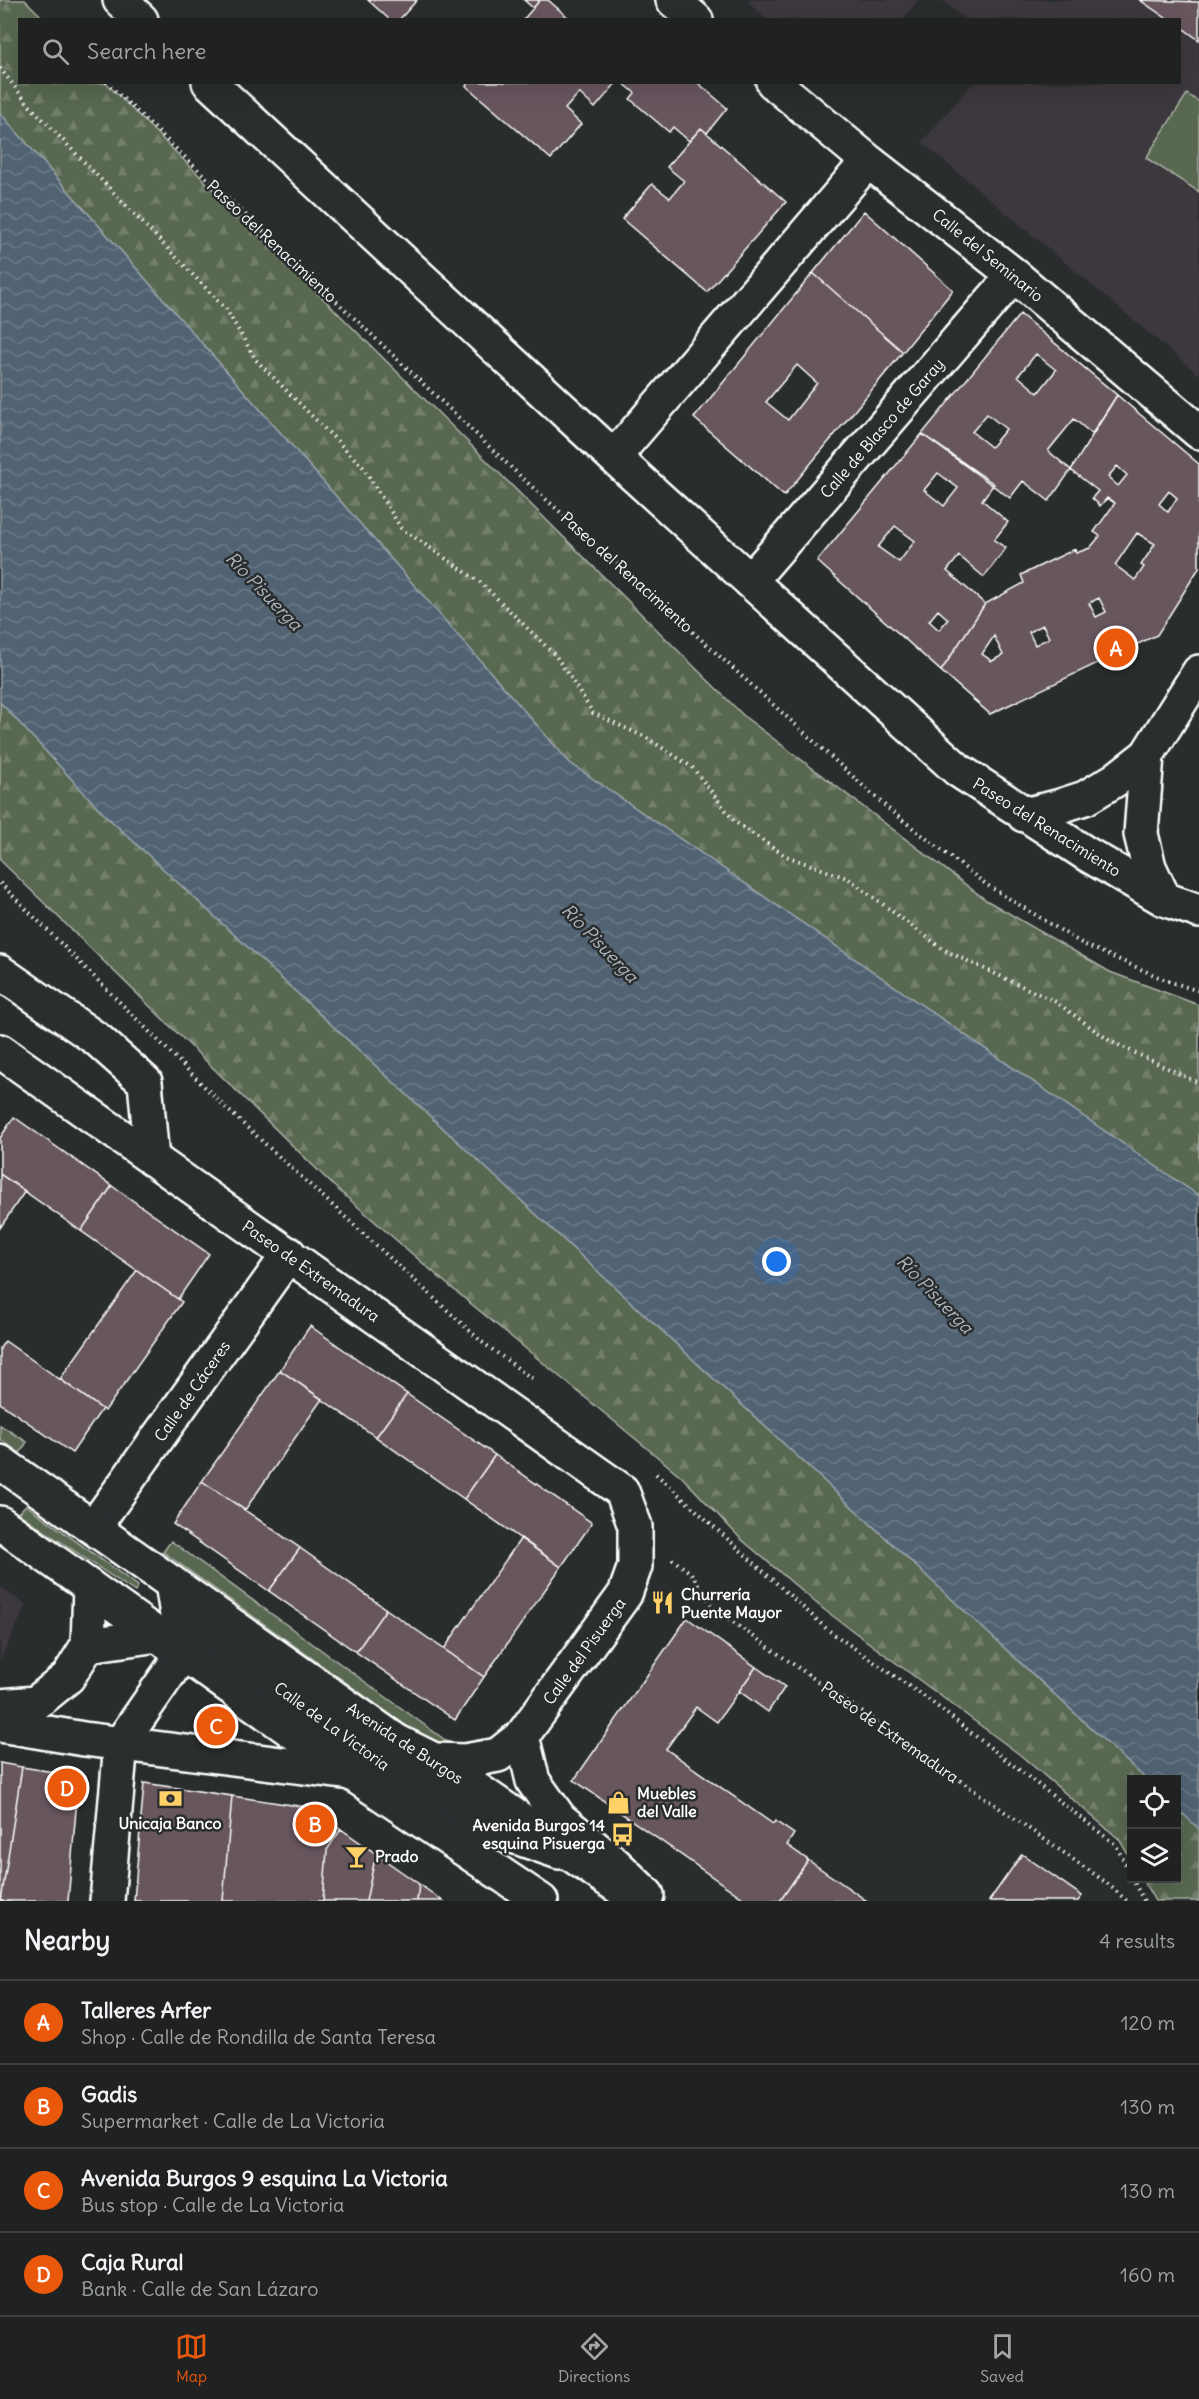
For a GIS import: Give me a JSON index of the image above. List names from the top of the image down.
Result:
{
  "streets": {
    "main road": [
      "Paseo del Renacimiento",
      "Calle del Seminario",
      "Calle de Blasco de Garay",
      "Paseo de Extremadura",
      "Calle de Cáceres",
      "Calle del Pisuerga",
      "Calle de La Victoria",
      "Avenida de Burgos"
    ]
  },
  "crossings": [
    ["Paseo del Renacimiento", "Calle de Blasco de Garay"],
    ["Calle del Seminario", "Calle de Blasco de Garay"],
    ["Paseo de Extremadura", "Calle de Cáceres"],
    ["Paseo de Extremadura", "Calle del Pisuerga"],
    ["Calle de Cáceres", "Avenida de Burgos"],
    ["Calle del Pisuerga", "Avenida de Burgos"],
    ["Calle de La Victoria", "Avenida de Burgos"]
  ],
  "water": ["Río Pisuerga"],
  "places": {
    "restaurant": ["Churrería Puente Mayor"],
    "bank": ["Unicaja Banco"],
    "shop": ["Muebles del Valle"],
    "bus stop": ["Avenida Burgos 14 esquina Pisuerga"],
    "bar": ["Prado"]
  },
  "page": {
    "search": "Search here",
    "pins": [
      "A",
      "C",
      "D",
      "B"
    ],
    "heading": ["Nearby", "4 results"],
    "list": [
      {
        "mark": "A",
        "name": "Talleres Arfer",
        "note": "Shop · Calle de Rondilla de Santa Teresa",
        "value": "120 m"
      },
      {
        "mark": "B",
        "name": "Gadis",
        "note": "Supermarket · Calle de La Victoria",
        "value": "130 m"
      },
      {
        "mark": "C",
        "name": "Avenida Burgos 9 esquina La Victoria",
        "note": "Bus stop · Calle de La Victoria",
        "value": "130 m"
      },
      {
        "mark": "D",
        "name": "Caja Rural",
        "note": "Bank · Calle de San Lázaro",
        "value": "160 m"
      }
    ],
    "nav": ["Map", "Directions", "Saved"]
  }
}
